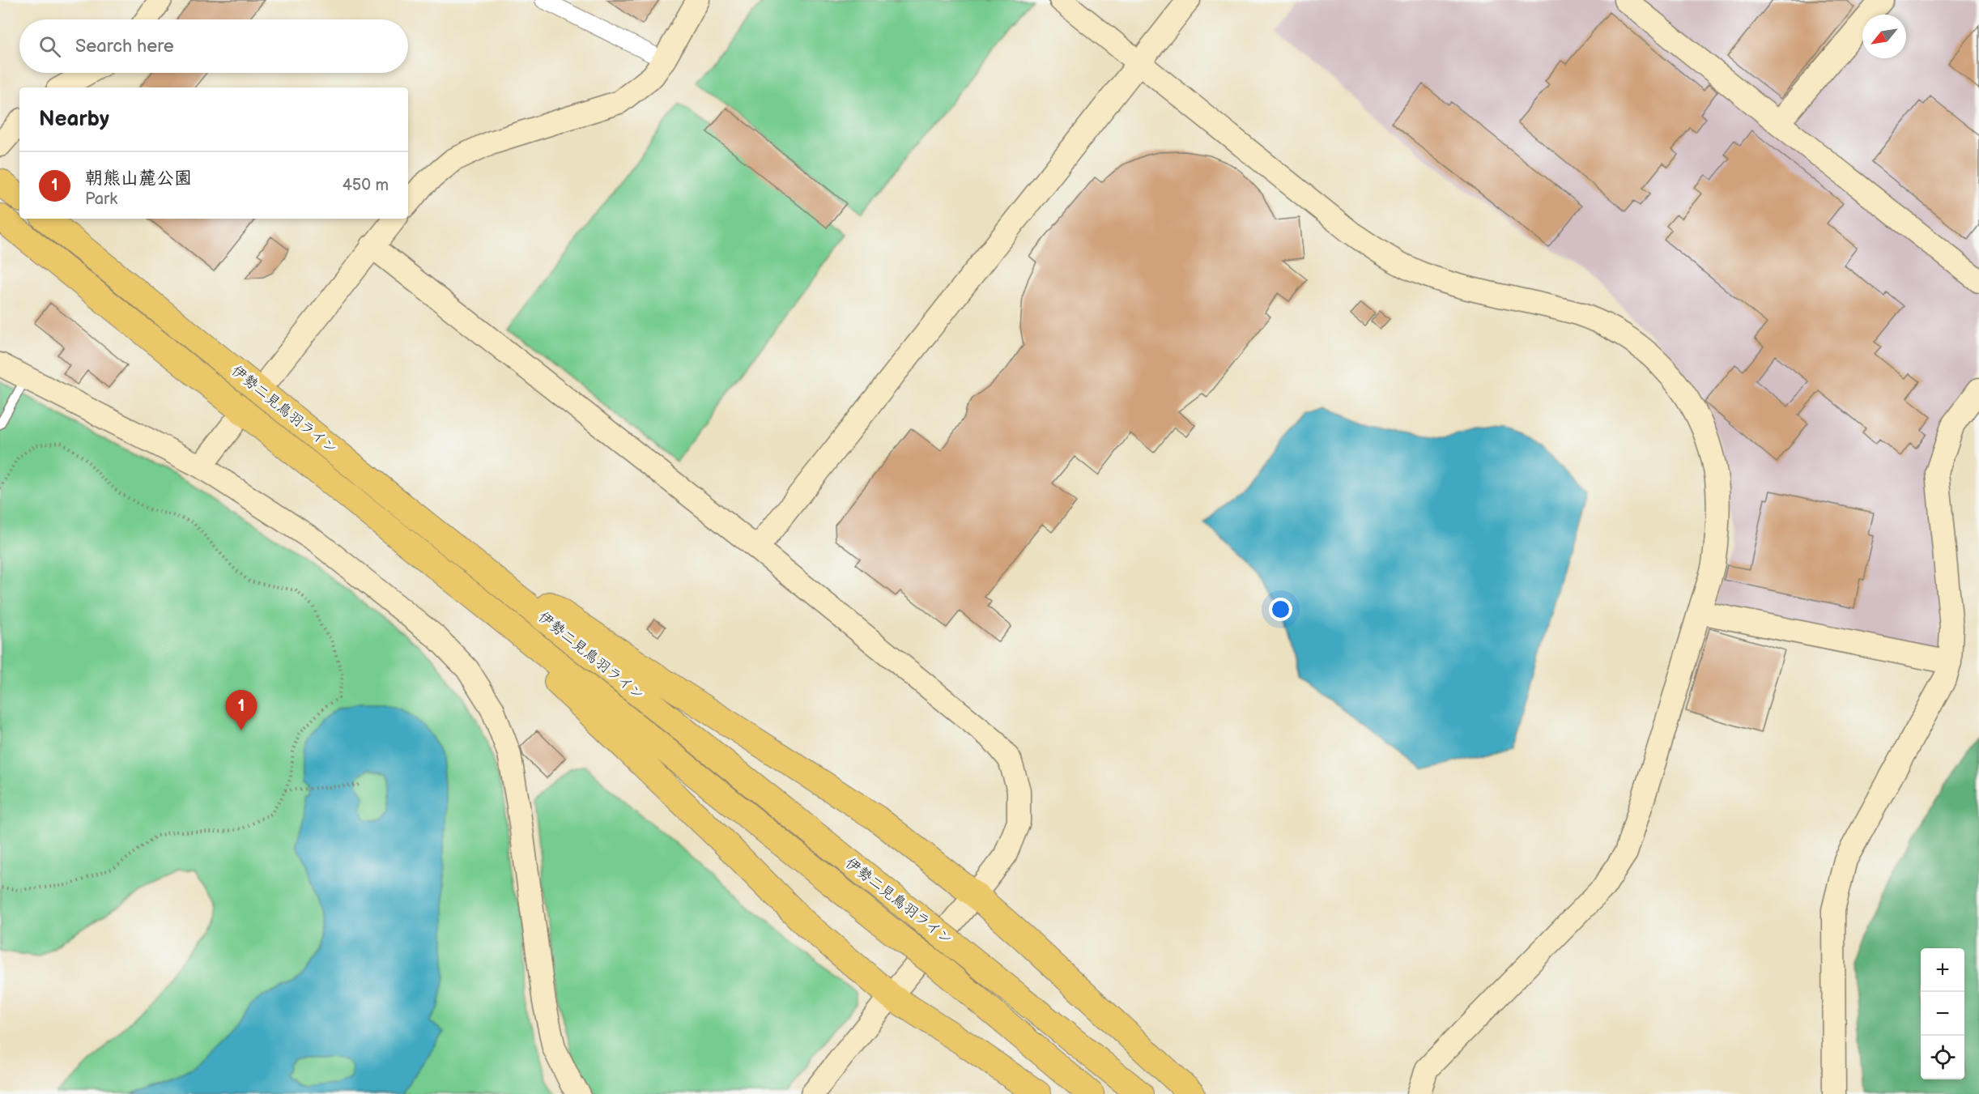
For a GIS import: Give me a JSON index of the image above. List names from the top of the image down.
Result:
{
  "streets": {
    "main road": ["伊勢二見鳥羽ライン"]
  },
  "north": "bottom left",
  "page": {
    "search": "Search here",
    "heading": "Nearby",
    "list": [
      {
        "mark": "1",
        "name": "朝熊山麓公園",
        "note": "Park",
        "value": "450 m"
      }
    ],
    "pins": "1",
    "map_buttons": ["+", "−"]
  }
}
